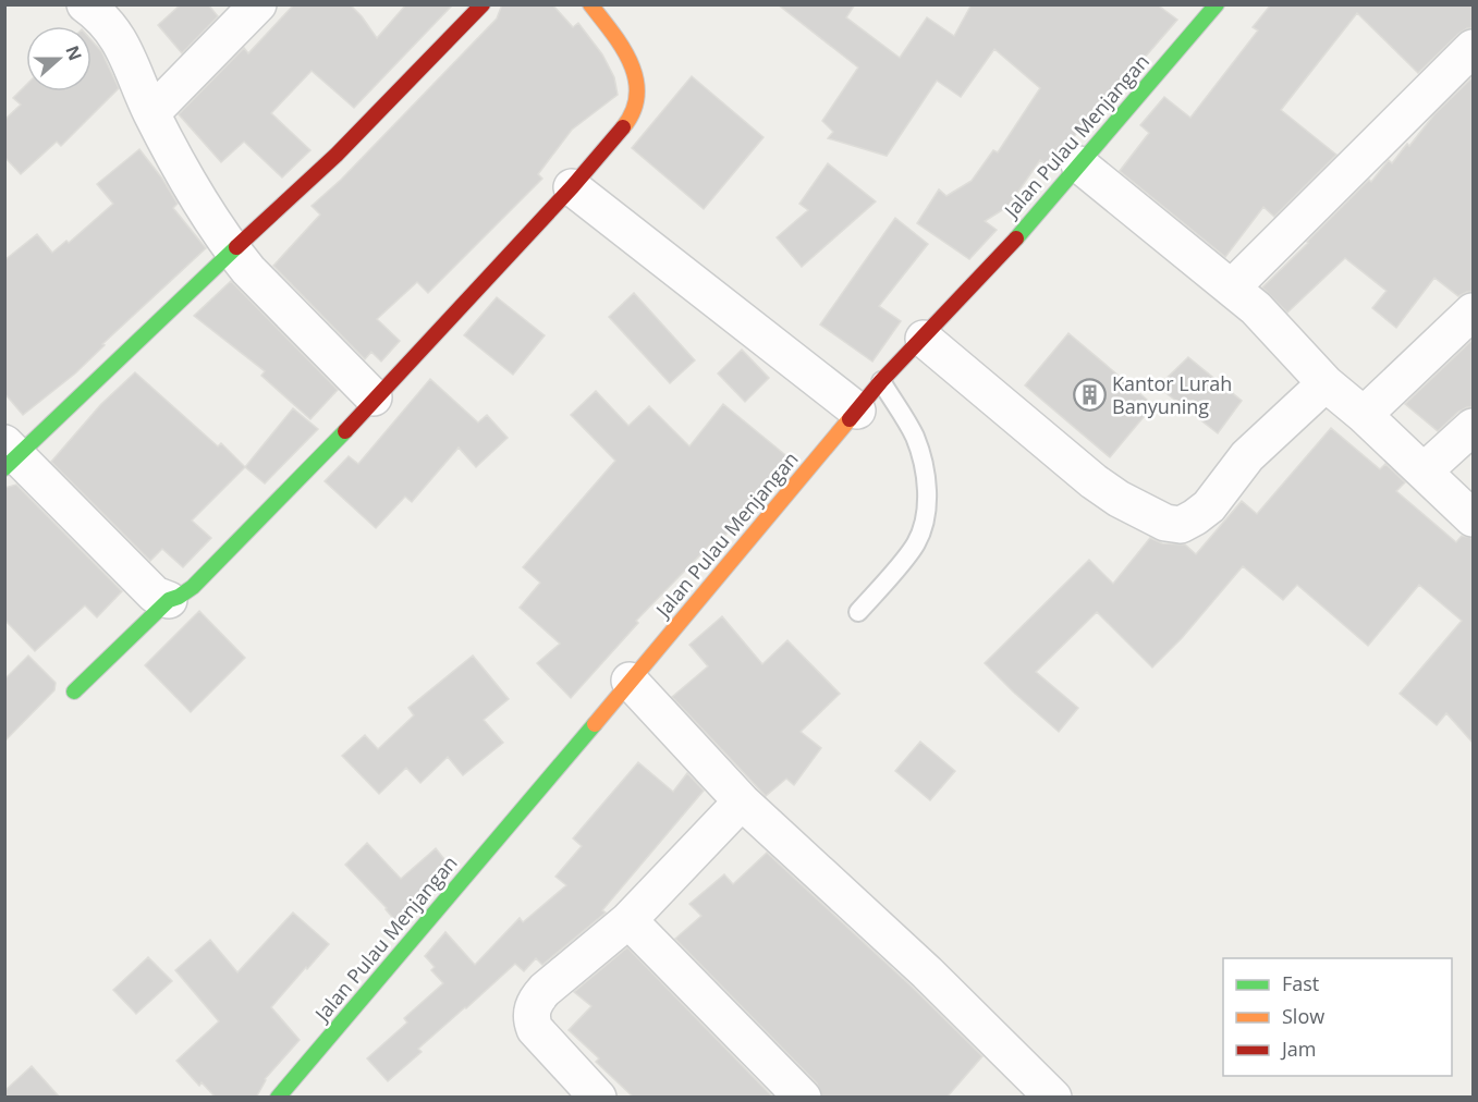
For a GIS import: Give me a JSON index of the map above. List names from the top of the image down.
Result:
{
  "streets": {
    "street": ["Jalan Pulau Menjangan"]
  },
  "places": {
    "building": ["Kantor Lurah Banyuning"]
  },
  "legend": ["Fast", "Slow", "Jam"],
  "north": "right"
}
